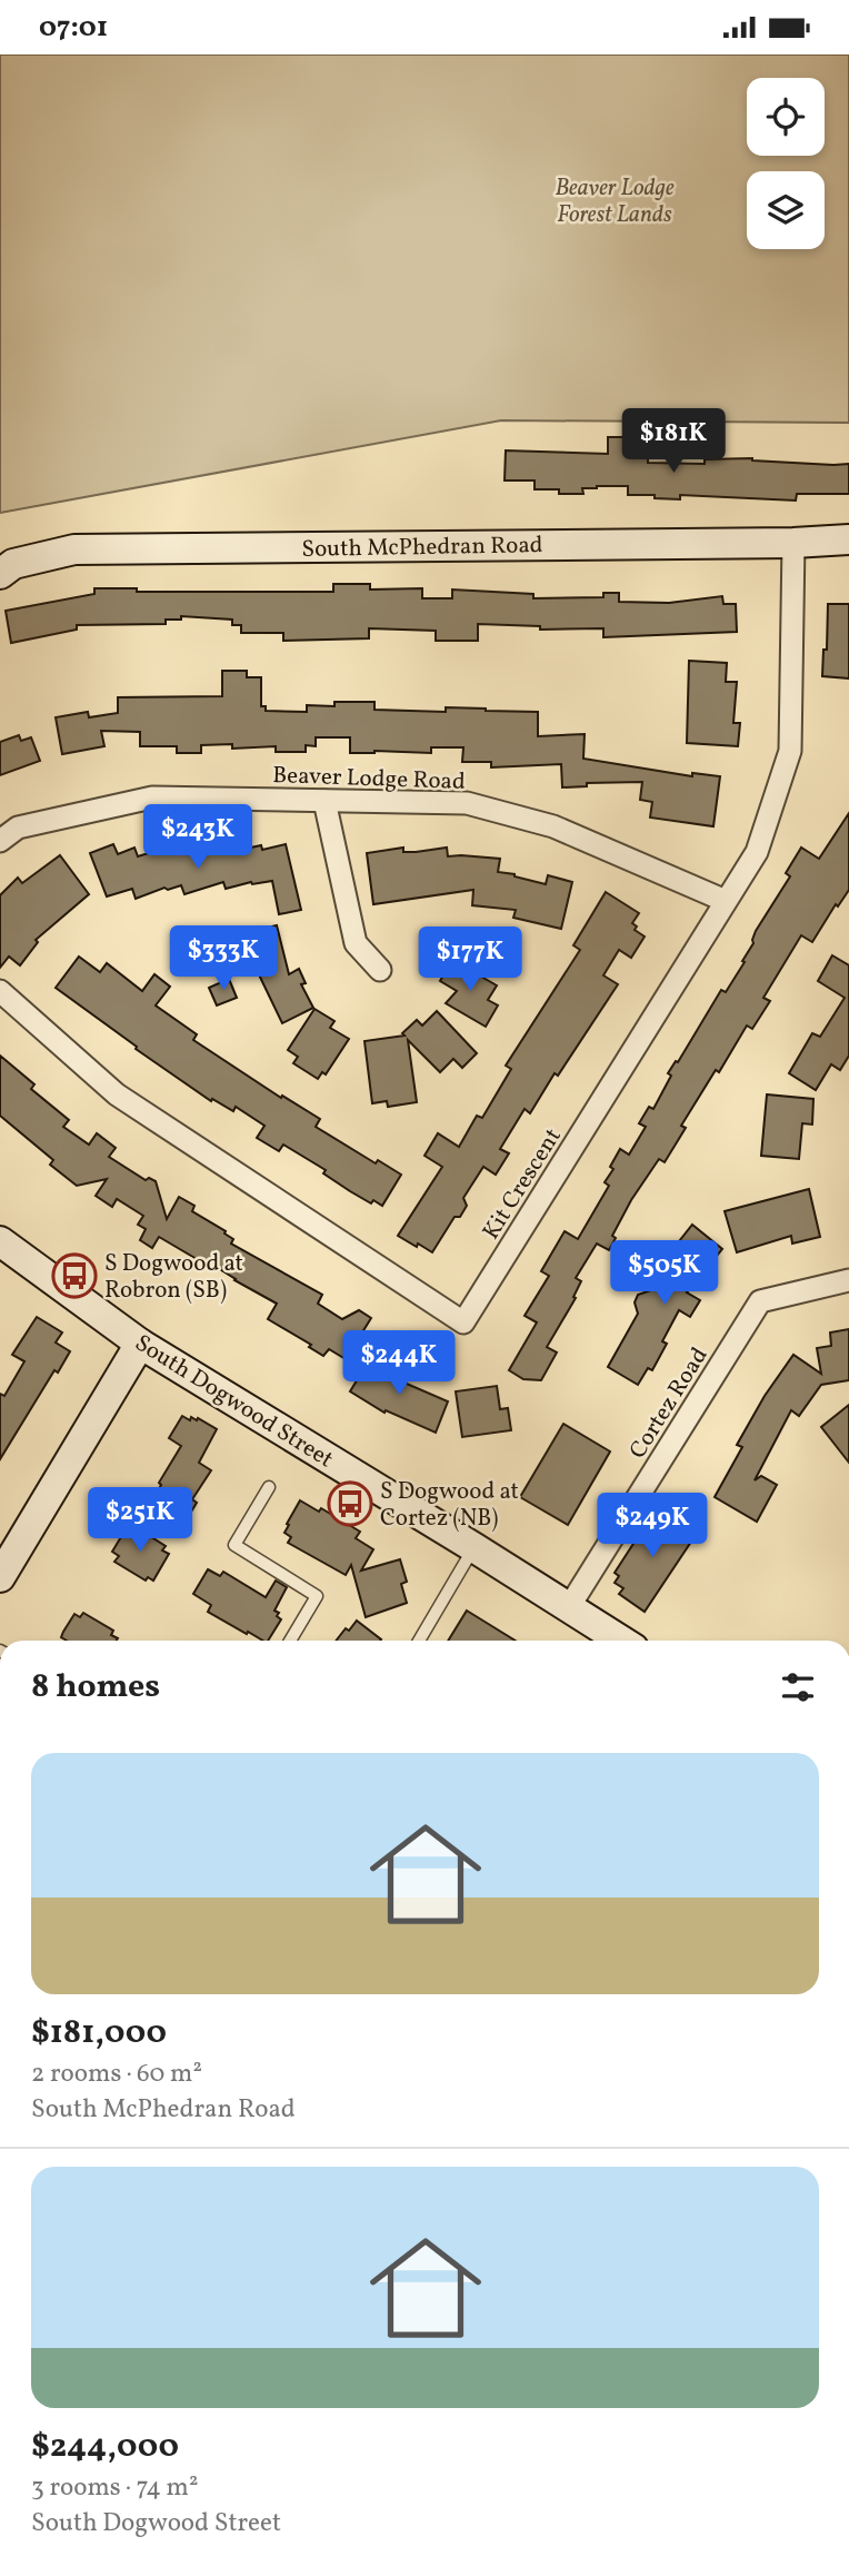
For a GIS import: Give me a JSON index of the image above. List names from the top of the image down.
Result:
{
  "streets": {
    "street": [
      "South McPhedran Road",
      "Beaver Lodge Road",
      "Kit Crescent",
      "South Dogwood Street",
      "Cortez Road"
    ]
  },
  "crossings": [
    ["South McPhedran Road", "Kit Crescent"],
    ["Beaver Lodge Road", "Kit Crescent"],
    ["South Dogwood Street", "Cortez Road"]
  ],
  "parks": ["Beaver Lodge Forest Lands"],
  "places": {
    "bus stop": ["S Dogwood at Robron (SB)", "S Dogwood at Cortez (NB)"]
  },
  "page": {
    "status": "07:01",
    "price": [
      "$181K",
      "$243K",
      "$333K",
      "$177K",
      "$505K",
      "$244K",
      "$251K",
      "$249K"
    ],
    "heading": "8 homes",
    "list": [
      {
        "name": "$181,000",
        "note": "2 rooms · 60 m² · South McPhedran Road"
      },
      {
        "name": "$244,000",
        "note": "3 rooms · 74 m² · South Dogwood Street"
      }
    ]
  }
}
